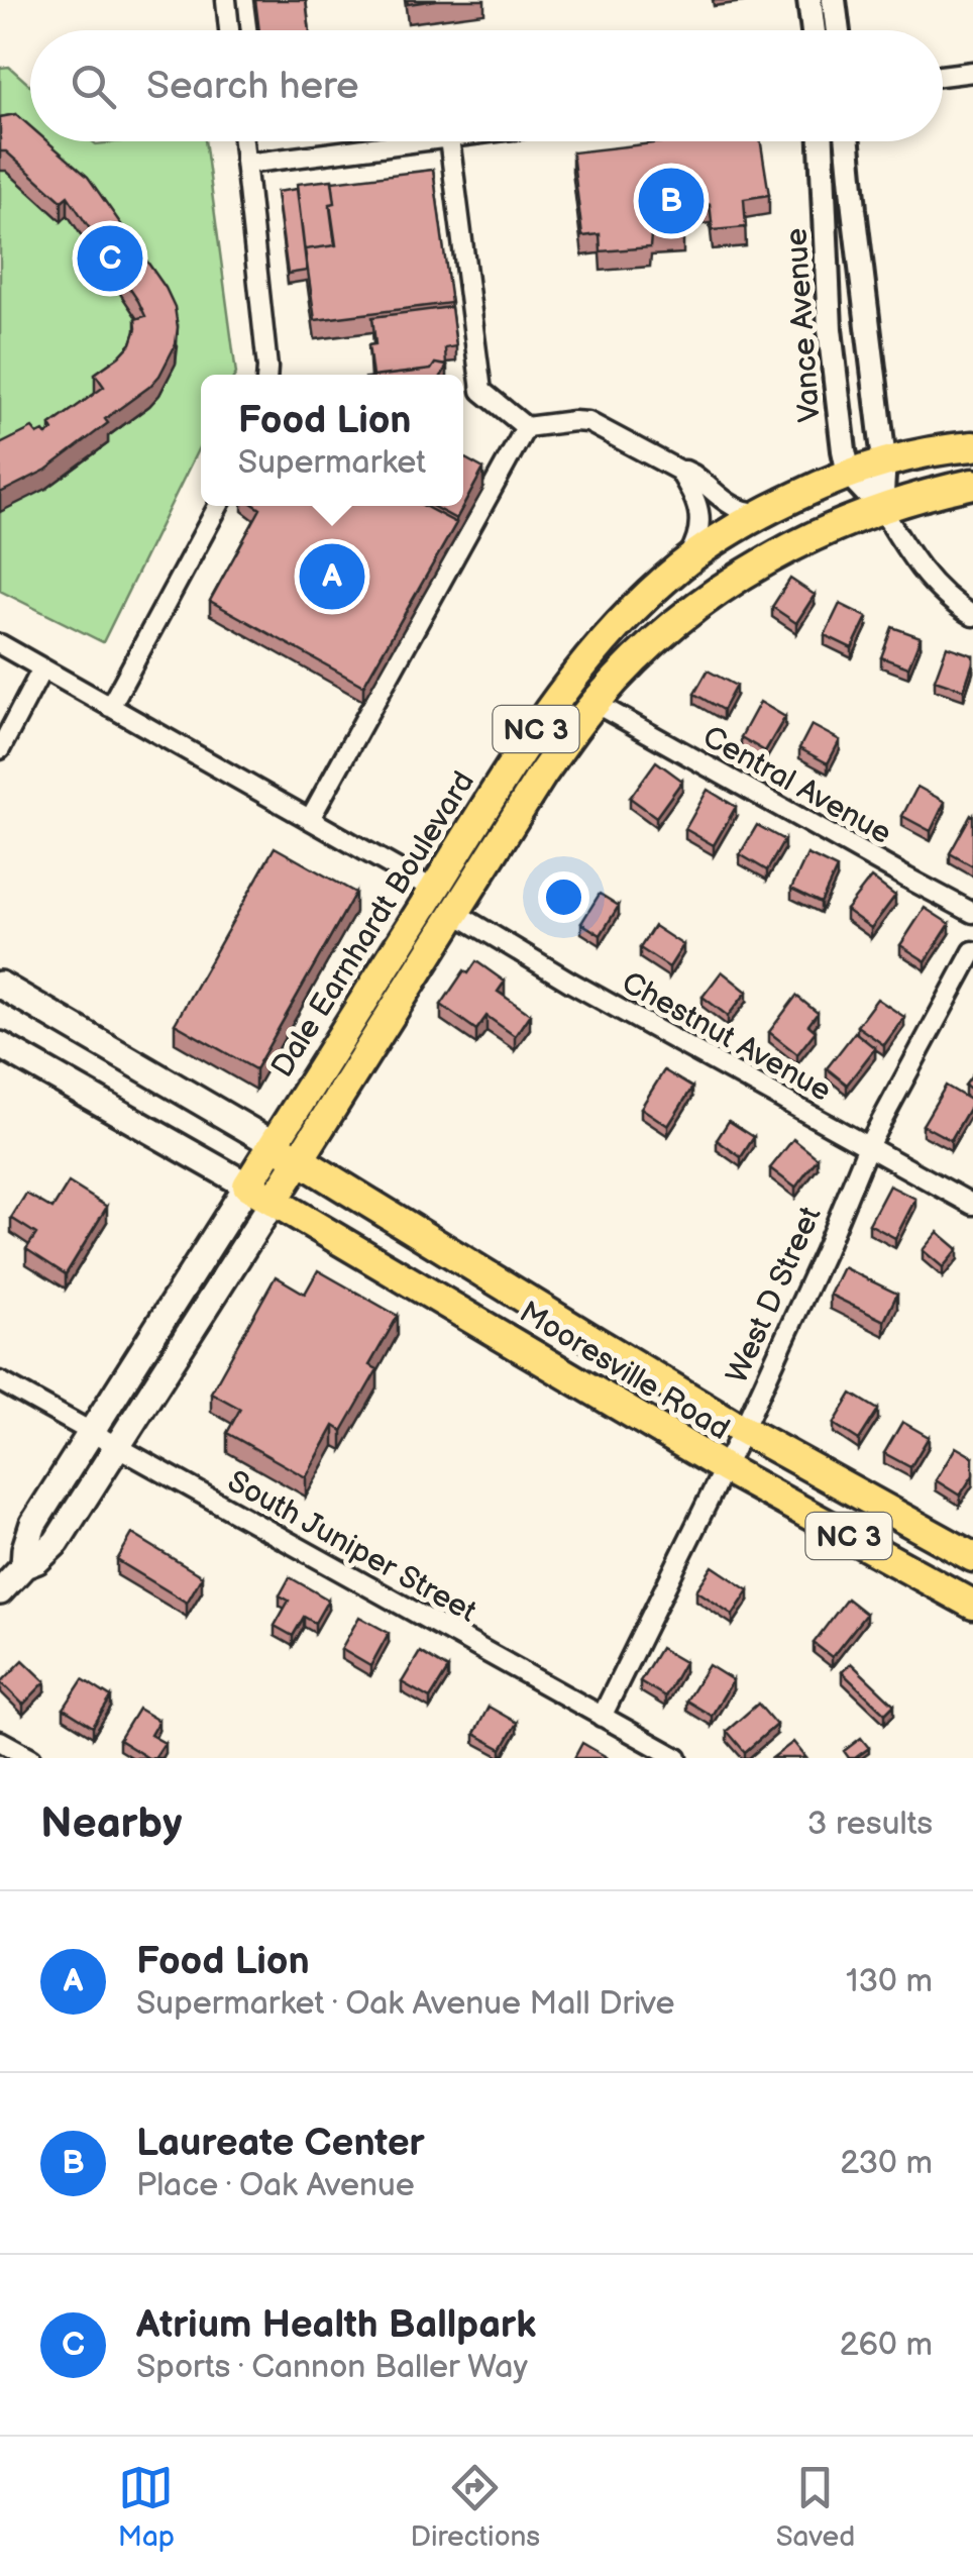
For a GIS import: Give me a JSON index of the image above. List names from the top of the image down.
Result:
{
  "streets": {
    "main road": ["NC 3", "Dale Earnhardt Boulevard", "Mooresville Road"],
    "street": [
      "Vance Avenue",
      "Central Avenue",
      "Chestnut Avenue",
      "West D Street",
      "South Juniper Street"
    ]
  },
  "crossings": [
    ["Vance Avenue", "Dale Earnhardt Boulevard"],
    ["Central Avenue", "Dale Earnhardt Boulevard"],
    ["Dale Earnhardt Boulevard", "Chestnut Avenue"],
    ["Dale Earnhardt Boulevard", "Mooresville Road"],
    ["Dale Earnhardt Boulevard", "South Juniper Street"],
    ["Chestnut Avenue", "West D Street"],
    ["West D Street", "Mooresville Road"],
    ["West D Street", "South Juniper Street"]
  ],
  "page": {
    "search": "Search here",
    "pins": ["B", "C", "A"],
    "popup": ["Food Lion", "Supermarket"],
    "heading": ["Nearby", "3 results"],
    "list": [
      {
        "mark": "A",
        "name": "Food Lion",
        "note": "Supermarket · Oak Avenue Mall Drive",
        "value": "130 m"
      },
      {
        "mark": "B",
        "name": "Laureate Center",
        "note": "Place · Oak Avenue",
        "value": "230 m"
      },
      {
        "mark": "C",
        "name": "Atrium Health Ballpark",
        "note": "Sports · Cannon Baller Way",
        "value": "260 m"
      }
    ],
    "nav": ["Map", "Directions", "Saved"]
  }
}
